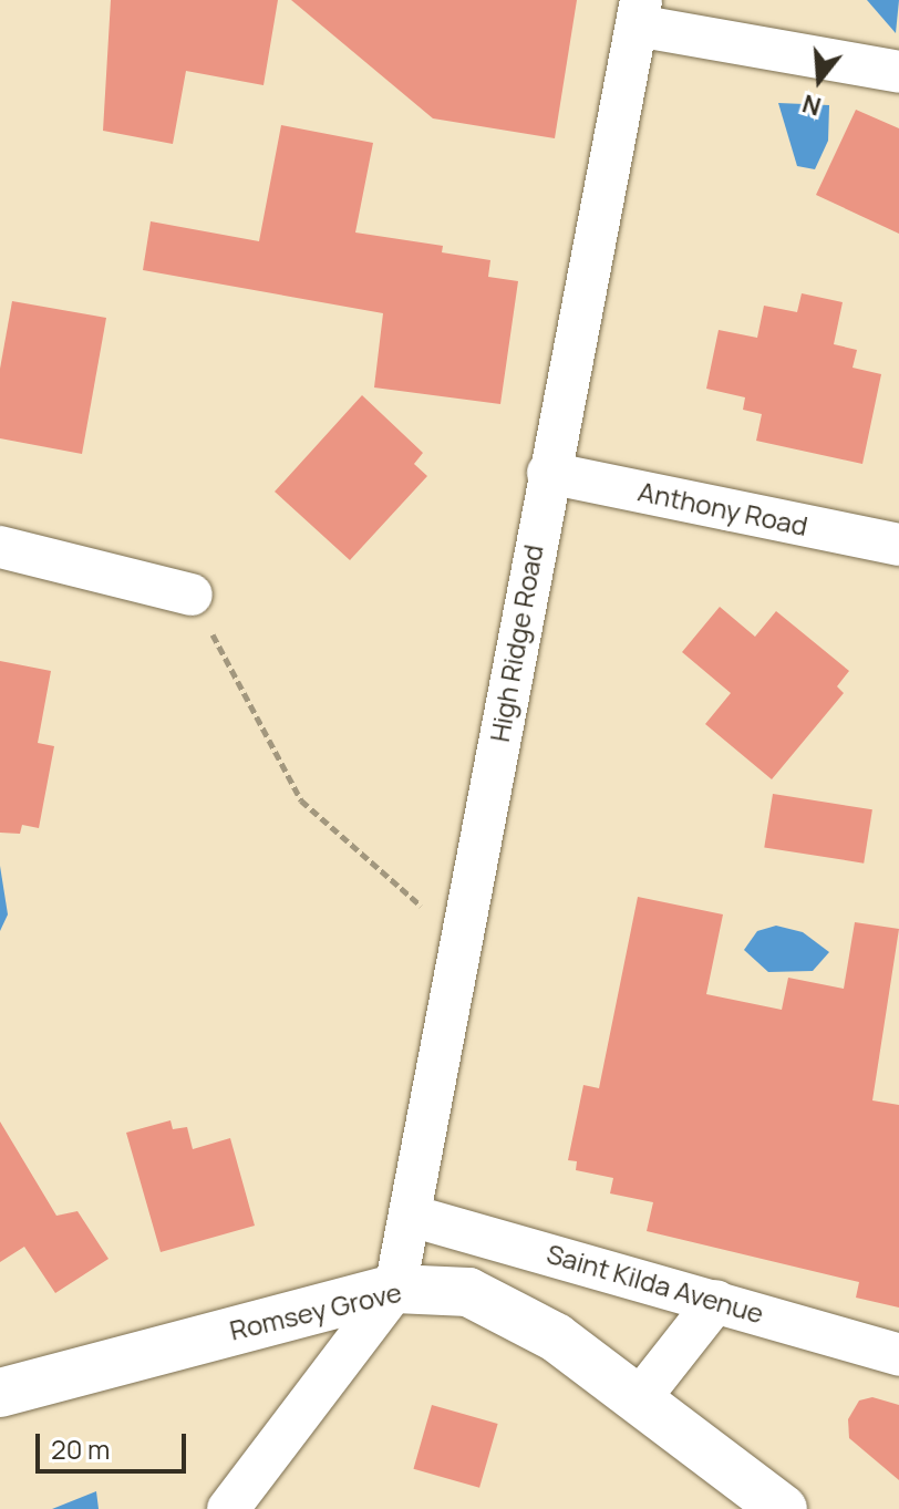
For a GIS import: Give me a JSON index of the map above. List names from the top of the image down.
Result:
{
  "streets": {
    "street": [
      "Anthony Road",
      "High Ridge Road",
      "Saint Kilda Avenue",
      "Romsey Grove"
    ]
  },
  "crossings": [
    ["Anthony Road", "High Ridge Road"],
    ["High Ridge Road", "Saint Kilda Avenue"],
    ["High Ridge Road", "Romsey Grove"]
  ],
  "scale_bar": "20 m",
  "north": "bottom"
}
